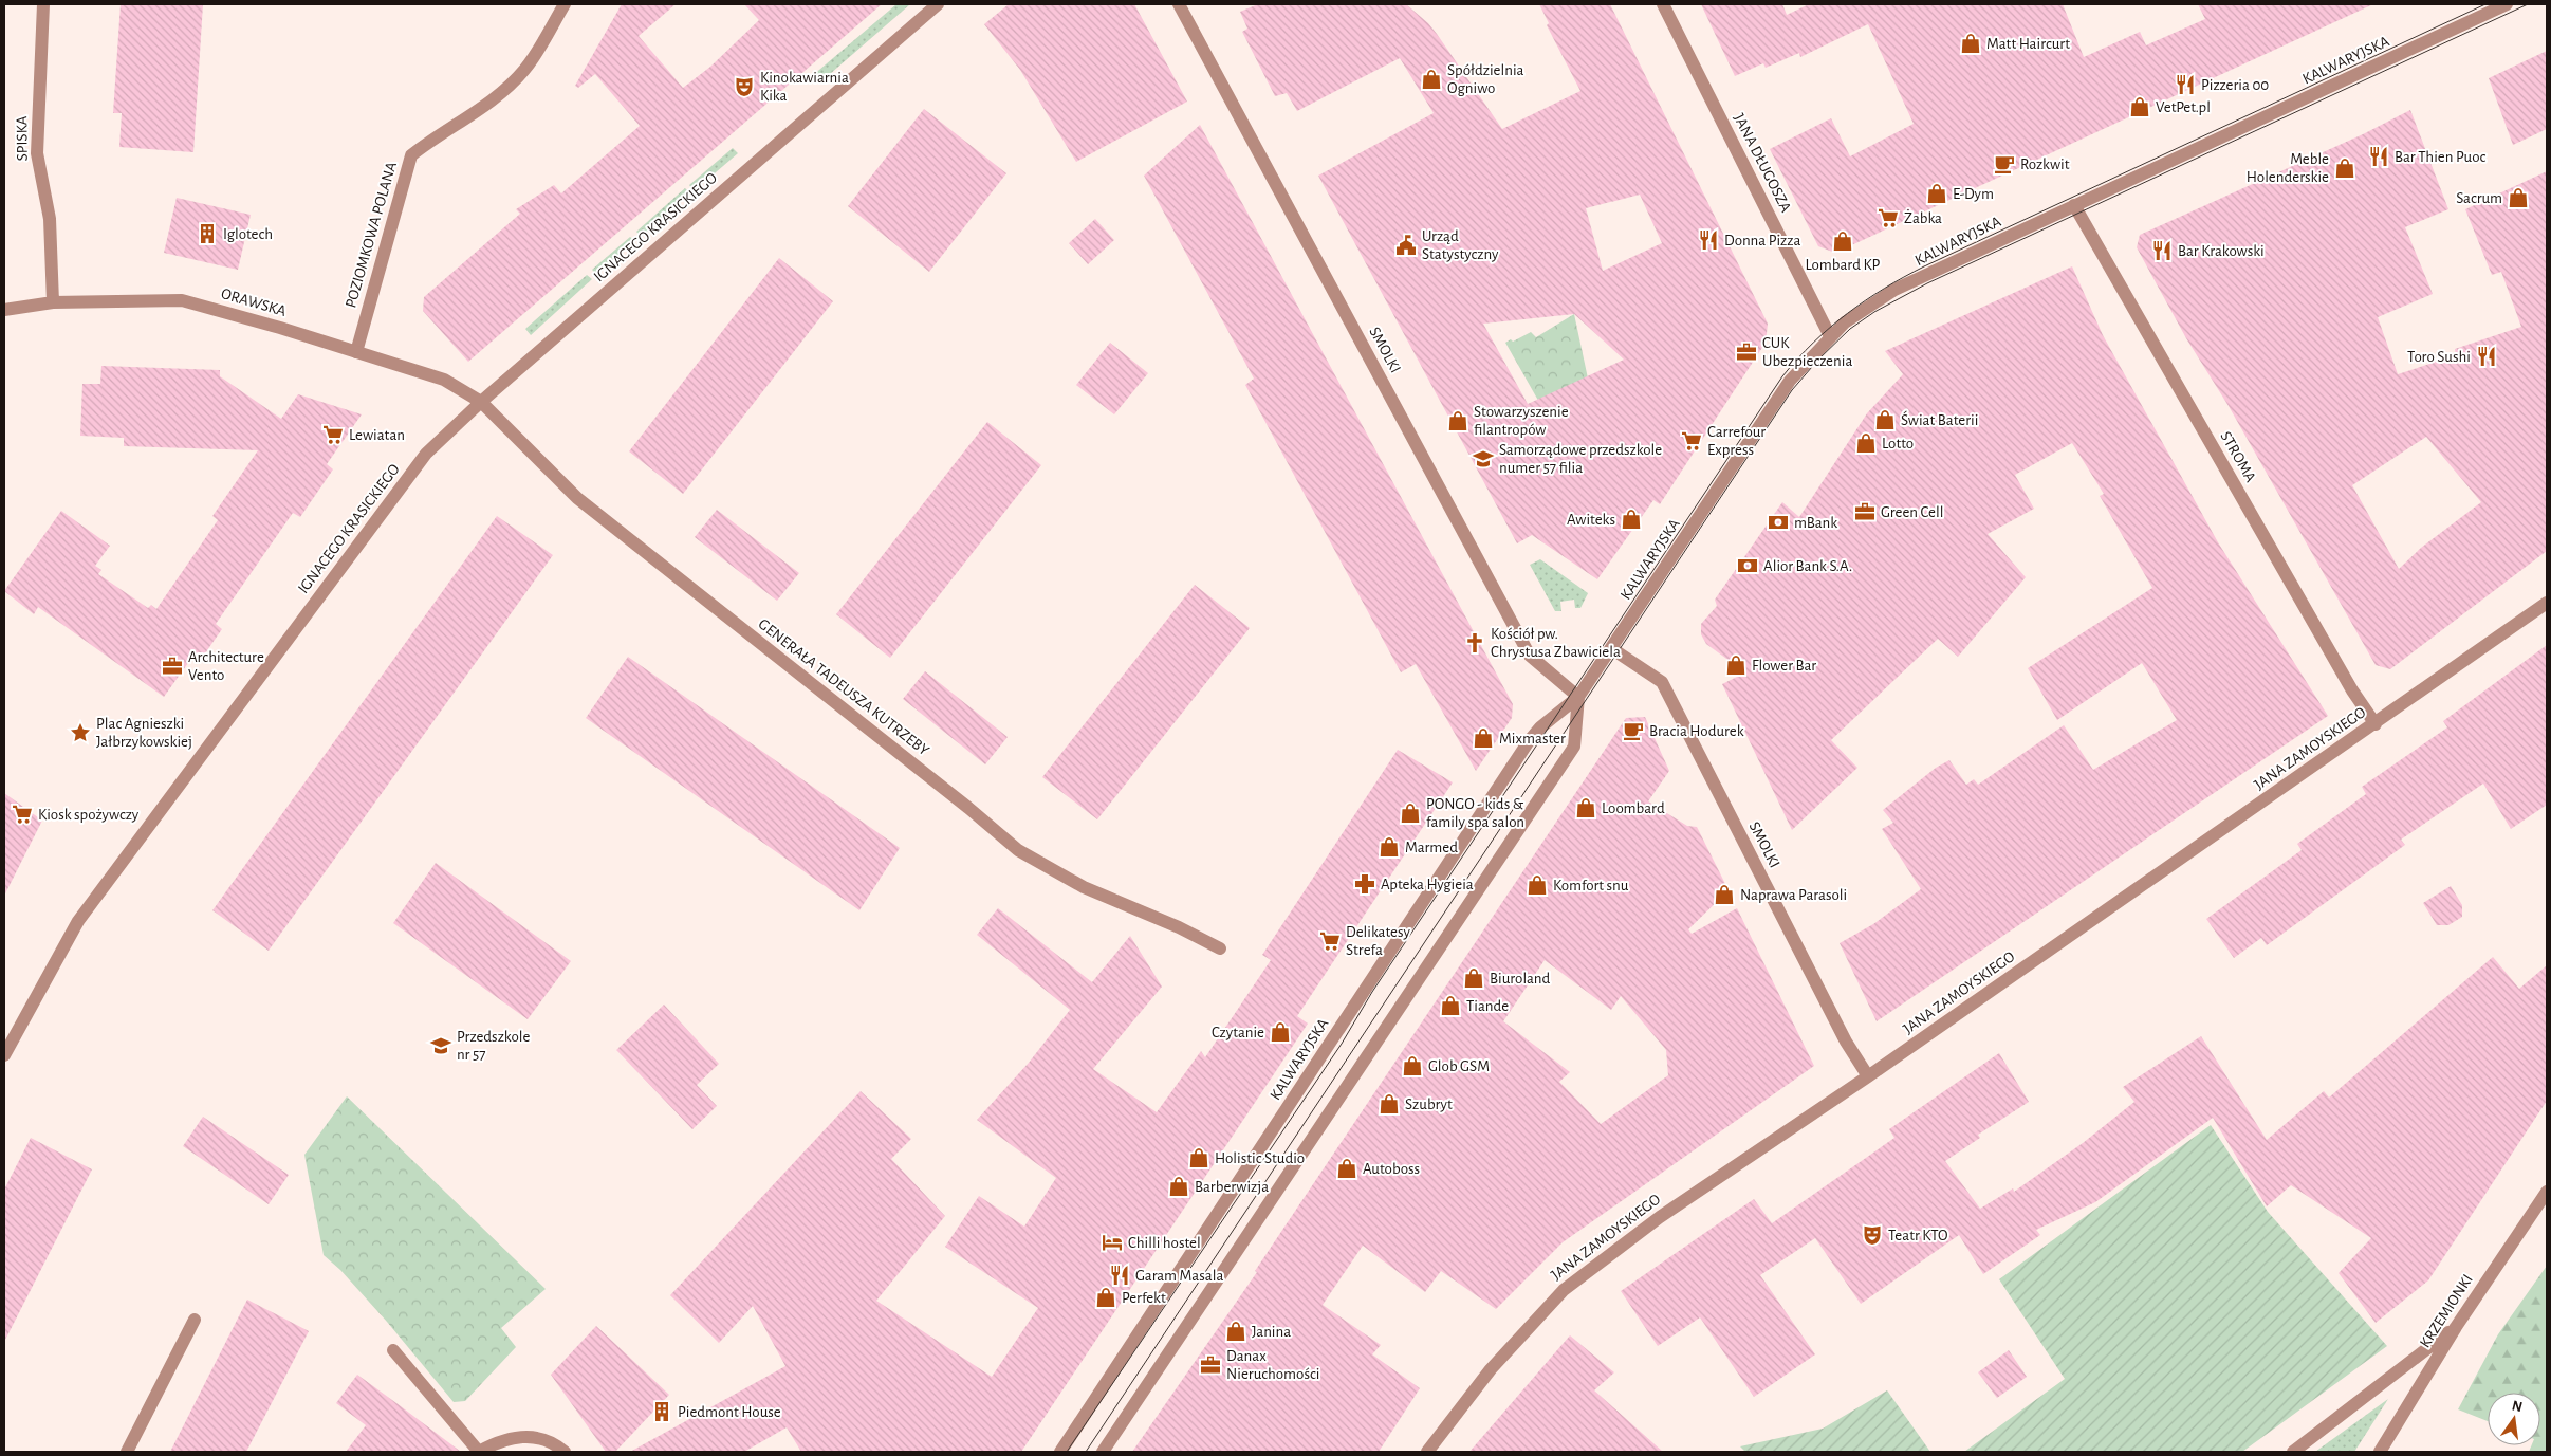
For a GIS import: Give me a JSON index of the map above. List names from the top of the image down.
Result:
{
  "streets": {
    "street": [
      "KALWARYJSKA",
      "SPISKA",
      "JANA DŁUGOSZA",
      "IGNACEGO KRASICKIEGO",
      "POZIOMKOWA POLANA",
      "ORAWSKA",
      "SMOLKI",
      "STROMA",
      "GENERAŁA TADEUSZA KUTRZEBY",
      "JANA ZAMOYSKIEGO",
      "KRZEMIONKI"
    ]
  },
  "crossings": [
    ["KALWARYJSKA", "JANA DŁUGOSZA"],
    ["KALWARYJSKA", "SMOLKI"],
    ["KALWARYJSKA", "STROMA"],
    ["SPISKA", "ORAWSKA"],
    ["IGNACEGO KRASICKIEGO", "ORAWSKA"],
    ["IGNACEGO KRASICKIEGO", "GENERAŁA TADEUSZA KUTRZEBY"],
    ["POZIOMKOWA POLANA", "ORAWSKA"],
    ["ORAWSKA", "GENERAŁA TADEUSZA KUTRZEBY"],
    ["SMOLKI", "JANA ZAMOYSKIEGO"],
    ["STROMA", "JANA ZAMOYSKIEGO"]
  ],
  "places": {
    "shop": [
      "Matt Haircurt",
      "Spółdzielnia Ogniwo",
      "VetPet.pl",
      "Meble Holenderskie",
      "E-Dym",
      "Sacrum",
      "Lombard KP",
      "Świat Baterii",
      "Stowarzyszenie filantropów",
      "Lotto",
      "Awiteks",
      "Flower Bar",
      "Mixmaster",
      "Loombard",
      "PONGO - kids & family spa salon",
      "Marmed",
      "Komfort snu",
      "Naprawa Parasoli",
      "Biuroland",
      "Tiande",
      "Czytanie",
      "Glob GSM",
      "Szubryt",
      "Holistic Studio",
      "Autoboss",
      "Barberwizja",
      "Perfekt",
      "Janina"
    ],
    "restaurant": [
      "Pizzeria 00",
      "Bar Thien Puoc",
      "Donna Pizza",
      "Bar Krakowski",
      "Toro Sushi",
      "Garam Masala"
    ],
    "theatre": ["Kinokawiarnia Kika", "Teatr KTO"],
    "cafe": ["Rozkwit", "Bracia Hodurek"],
    "supermarket": [
      "Żabka",
      "Lewiatan",
      "Carrefour Express",
      "Kiosk spożywczy",
      "Delikatesy Strefa"
    ],
    "building": ["Iglotech", "Piedmont House"],
    "public building": ["Urząd Statystyczny"],
    "office": [
      "CUK Ubezpieczenia",
      "Green Cell",
      "Architecture Vento",
      "Danax Nieruchomości"
    ],
    "school or university": ["Samorządowe przedszkole numer 57 filia", "Przedszkole nr 57"],
    "bank": ["mBank", "Alior Bank S.A."],
    "church": ["Kościół pw. Chrystusa Zbawiciela"],
    "place": ["Plac Agnieszki Jałbrzykowskiej"],
    "pharmacy": ["Apteka Hygieia"],
    "hotel": ["Chilli hostel"]
  },
  "north": "top"
}
